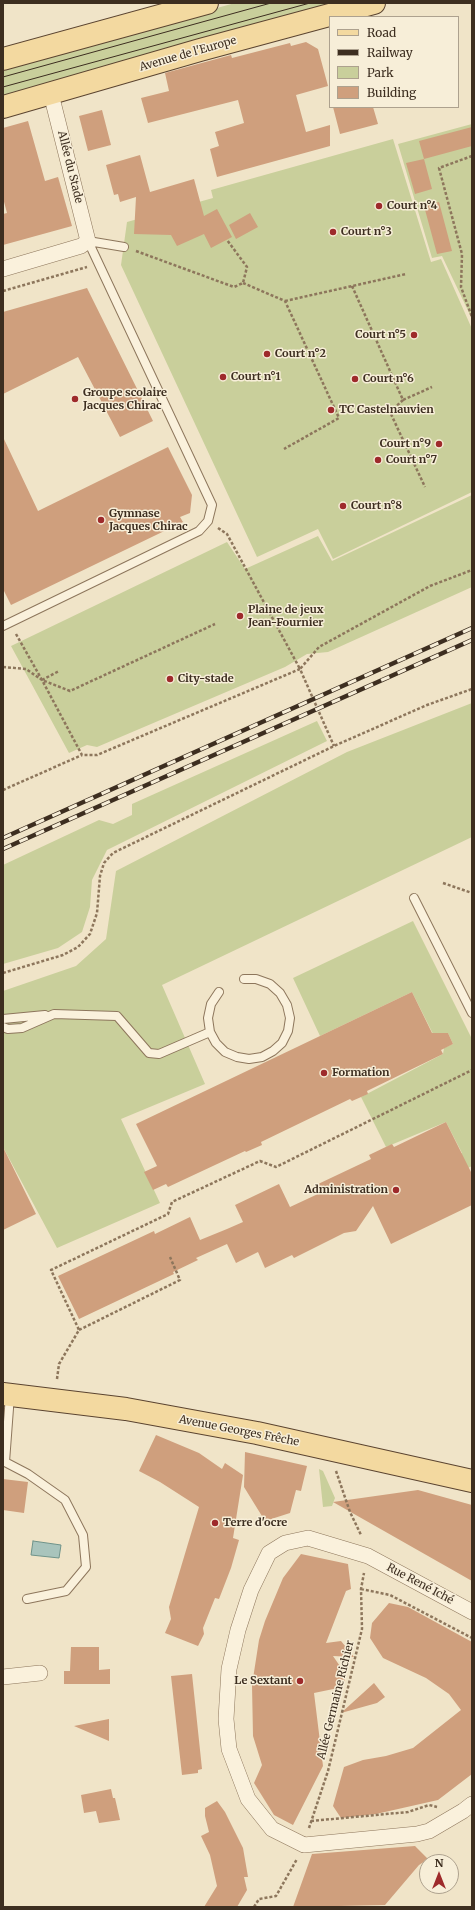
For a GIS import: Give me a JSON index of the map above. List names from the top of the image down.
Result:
{
  "streets": {
    "main road": ["Avenue de l'Europe", "Avenue Georges Frêche"],
    "street": ["Allée du Stade", "Rue René Iché"],
    "path": ["Allée Germaine Richier"]
  },
  "crossings": [
    ["Avenue de l'Europe", "Allée du Stade"],
    ["Rue René Iché", "Allée Germaine Richier"]
  ],
  "places": [
    "Court n°4",
    "Court n°3",
    "Court n°5",
    "Court n°2",
    "Court n°1",
    "Court n°6",
    "Groupe scolaire Jacques Chirac",
    "TC Castelnauvien",
    "Court n°9",
    "Court n°7",
    "Court n°8",
    "Gymnase Jacques Chirac",
    "Plaine de jeux Jean-Fournier",
    "City-stade",
    "Formation",
    "Administration",
    "Terre d'ocre",
    "Le Sextant"
  ],
  "legend": [
    "Road",
    "Railway",
    "Park",
    "Building"
  ],
  "north": "top"
}
